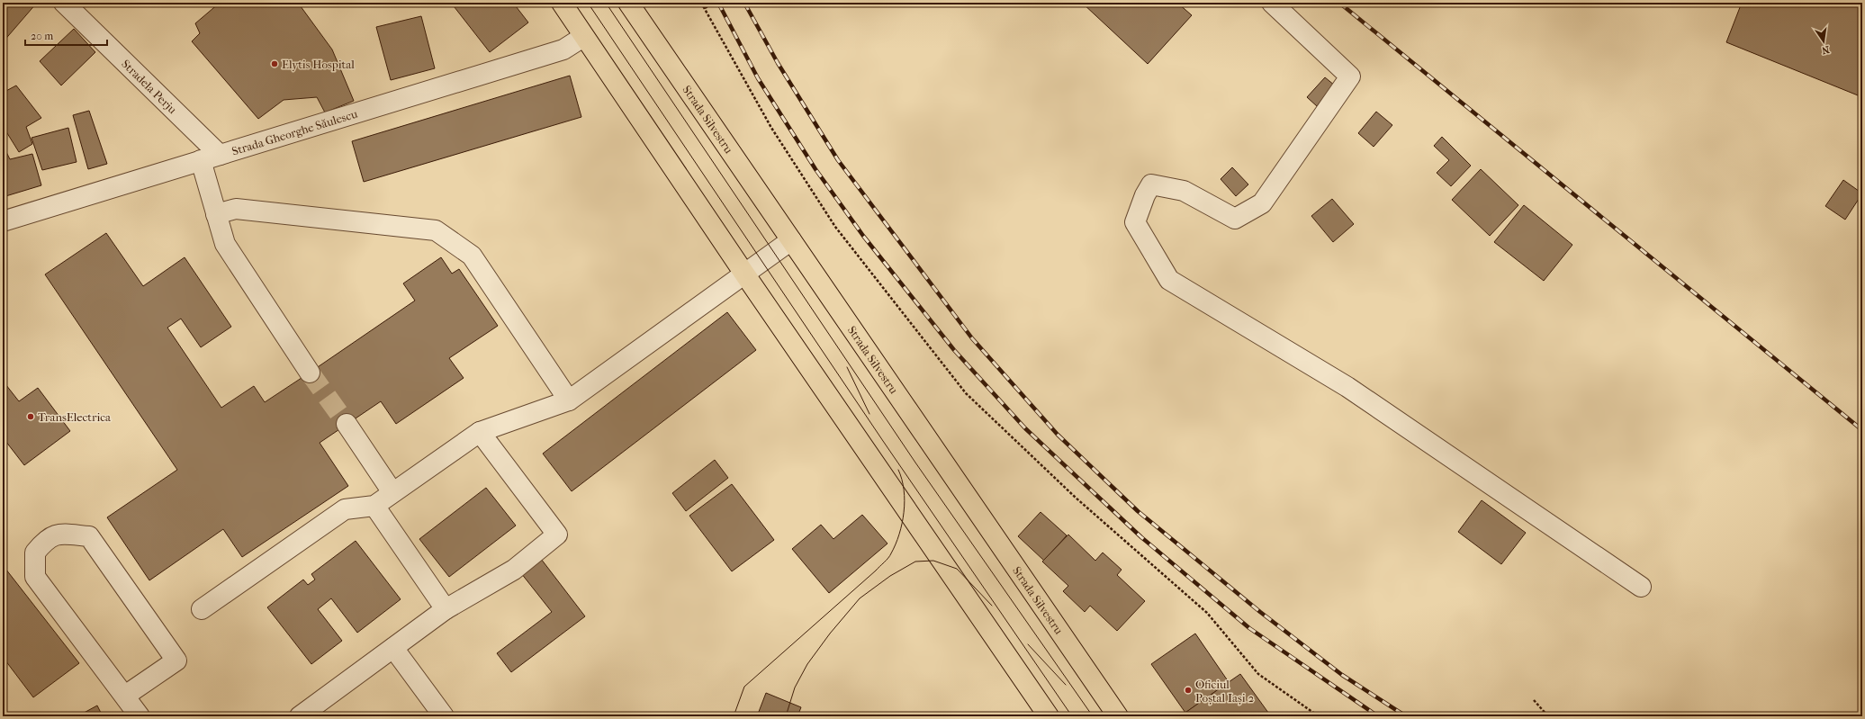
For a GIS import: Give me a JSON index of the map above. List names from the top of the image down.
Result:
{
  "streets": {
    "main road": ["Strada Silvestru"],
    "street": ["Stradela Perju", "Strada Gheorghe Săulescu"]
  },
  "crossings": [
    ["Stradela Perju", "Strada Gheorghe Săulescu"]
  ],
  "places": ["Elytis Hospital", "TransElectrica", "Oficiul Poștal Iași 2"],
  "scale_bar": "20 m",
  "north": "bottom"
}
